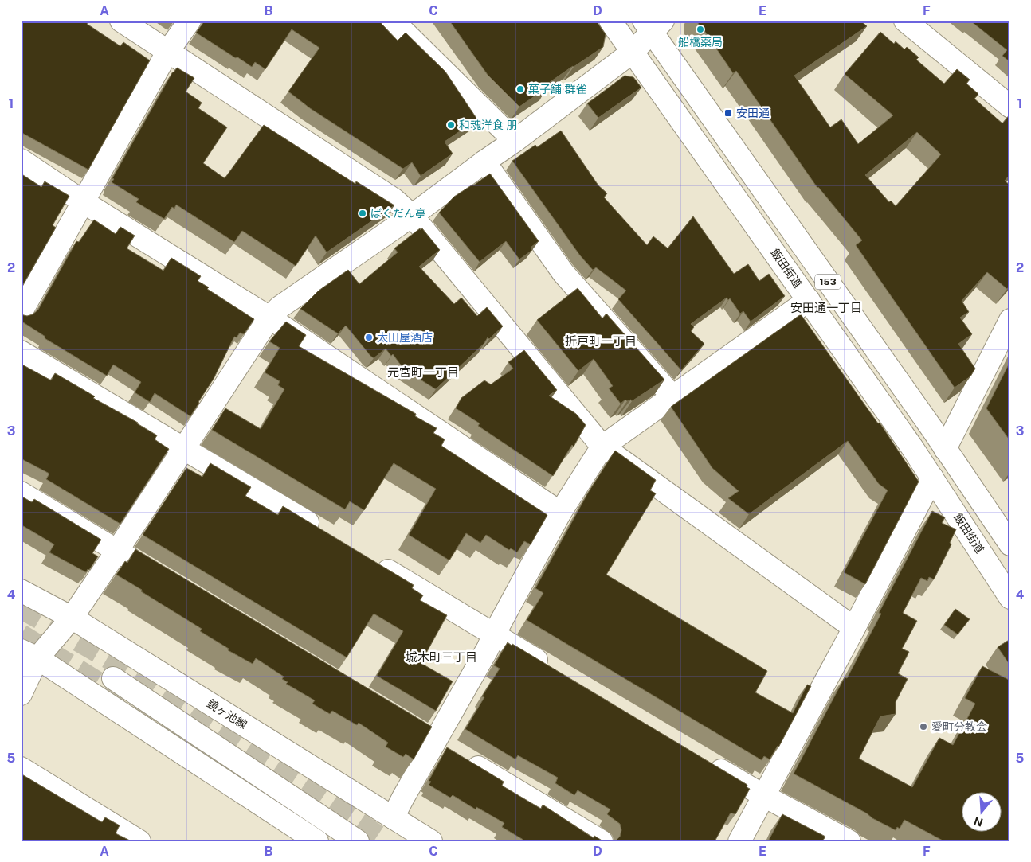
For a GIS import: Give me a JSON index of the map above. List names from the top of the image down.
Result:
{
  "streets": {
    "main road": ["飯田街道", "153", "鏡ヶ池線"]
  },
  "districts": [
    "安田通一丁目",
    "折戸町一丁目",
    "元宮町一丁目",
    "城木町三丁目"
  ],
  "places": {
    "other": [
      "船橋薬局",
      "菓子舗 群雀",
      "和魂洋食 朋",
      "ばくだん亭",
      "太田屋酒店",
      "愛町分教会"
    ],
    "transit": ["安田通"]
  },
  "north": "bottom",
  "grid": {
    "columns": [
      "A",
      "B",
      "C",
      "D",
      "E",
      "F"
    ],
    "rows": [
      "1",
      "2",
      "3",
      "4",
      "5"
    ]
  }
}
